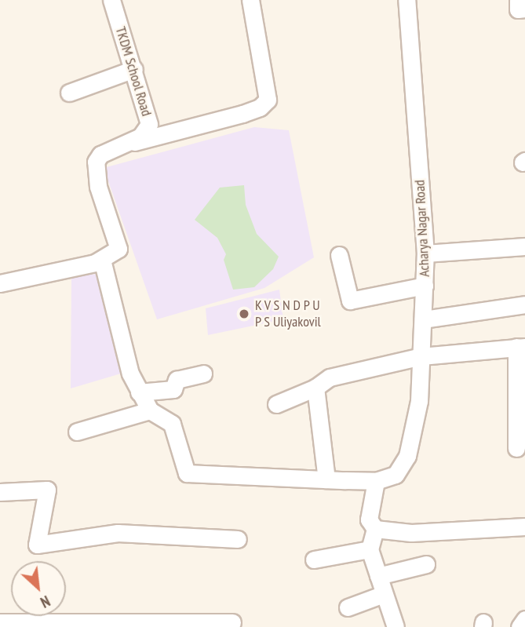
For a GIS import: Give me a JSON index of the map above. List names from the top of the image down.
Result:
{
  "streets": {
    "street": ["TKDM School Road", "Acharya Nagar Road"]
  },
  "places": ["K V S N D P U P S Uliyakovil"],
  "north": "bottom right"
}
